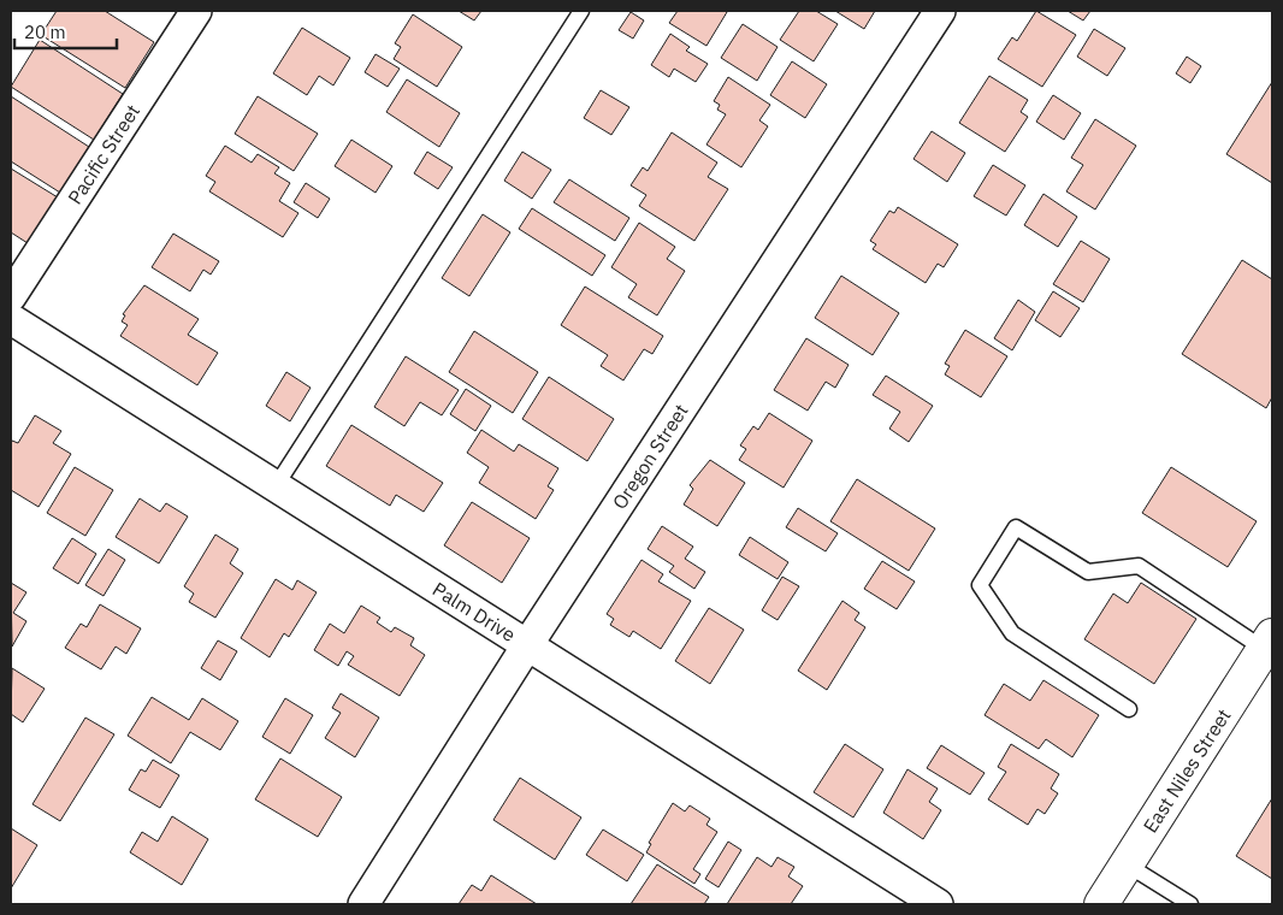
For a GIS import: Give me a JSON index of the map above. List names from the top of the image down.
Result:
{
  "streets": {
    "main road": ["East Niles Street"],
    "street": ["Pacific Street", "Oregon Street", "Palm Drive"]
  },
  "crossings": [
    ["Oregon Street", "Palm Drive"]
  ],
  "scale_bar": "20 m"
}
